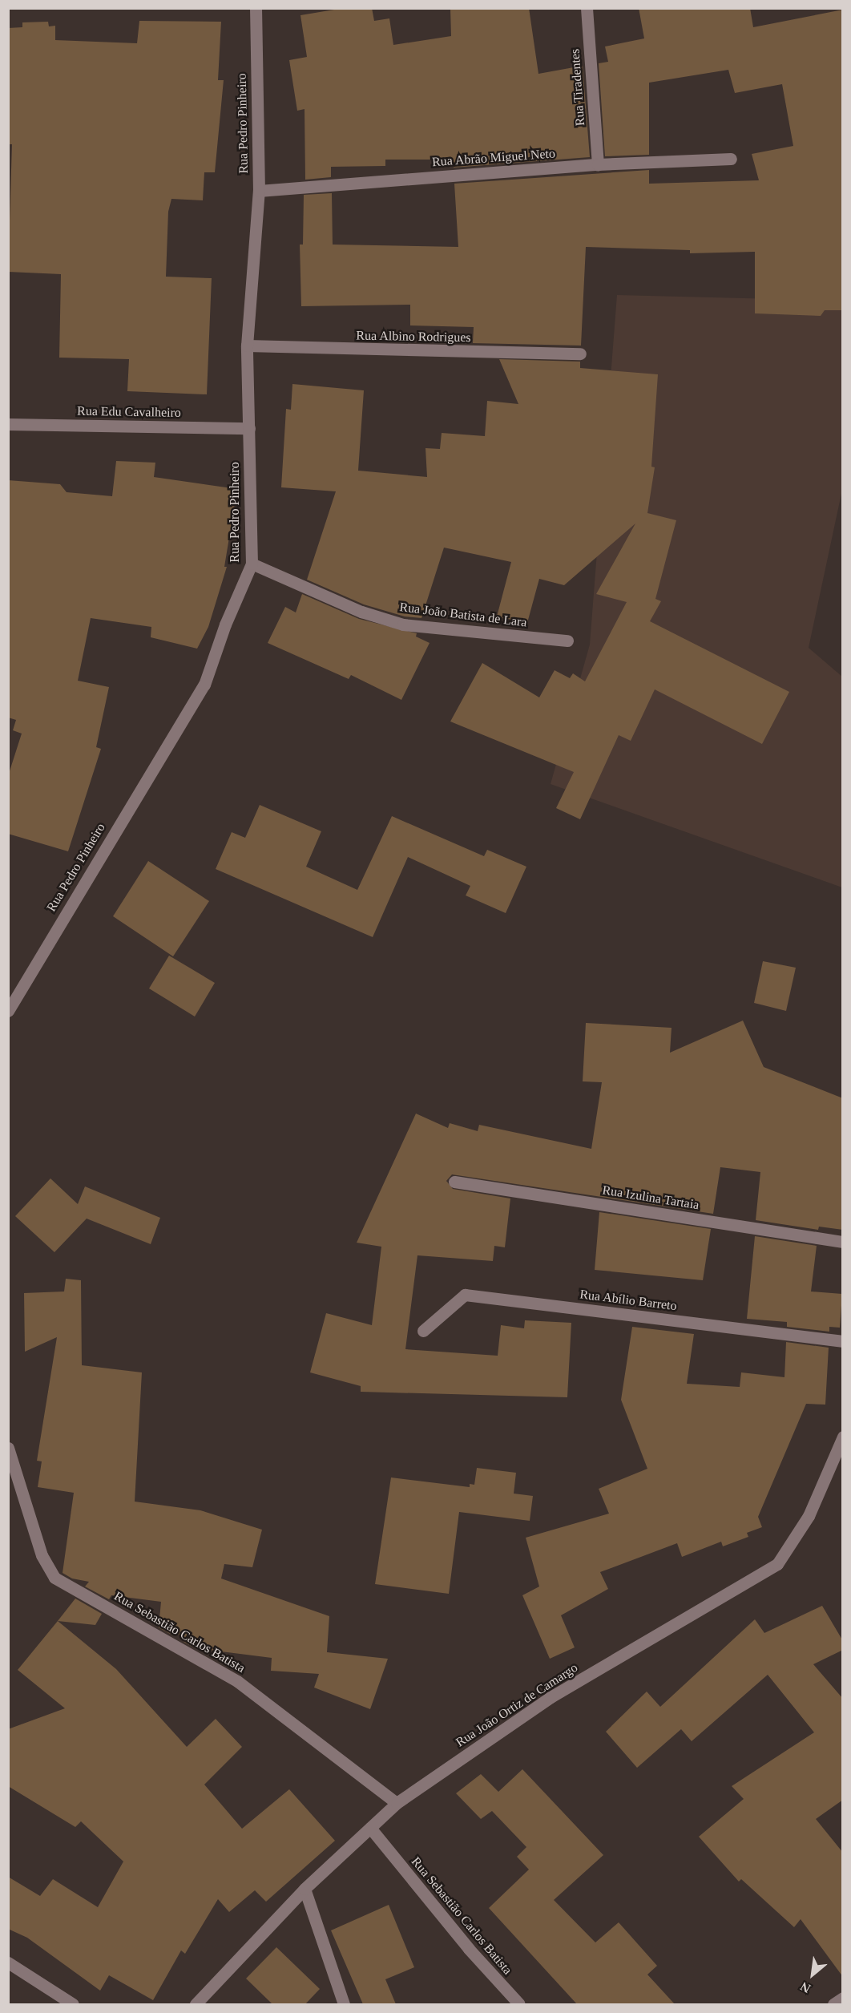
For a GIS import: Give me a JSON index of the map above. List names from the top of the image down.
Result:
{
  "streets": {
    "street": [
      "Rua Tiradentes",
      "Rua Pedro Pinheiro",
      "Rua Abrão Miguel Neto",
      "Rua Albino Rodrigues",
      "Rua Edu Cavalheiro",
      "Rua João Batista de Lara",
      "Rua Izulina Tartaia",
      "Rua Abílio Barreto",
      "Rua Sebastião Carlos Batista",
      "Rua João Ortiz de Camargo"
    ]
  },
  "crossings": [
    ["Rua Tiradentes", "Rua Abrão Miguel Neto"],
    ["Rua Pedro Pinheiro", "Rua Abrão Miguel Neto"],
    ["Rua Pedro Pinheiro", "Rua Albino Rodrigues"],
    ["Rua Pedro Pinheiro", "Rua Edu Cavalheiro"],
    ["Rua Pedro Pinheiro", "Rua João Batista de Lara"],
    ["Rua Sebastião Carlos Batista", "Rua João Ortiz de Camargo"]
  ],
  "north": "bottom left"
}
